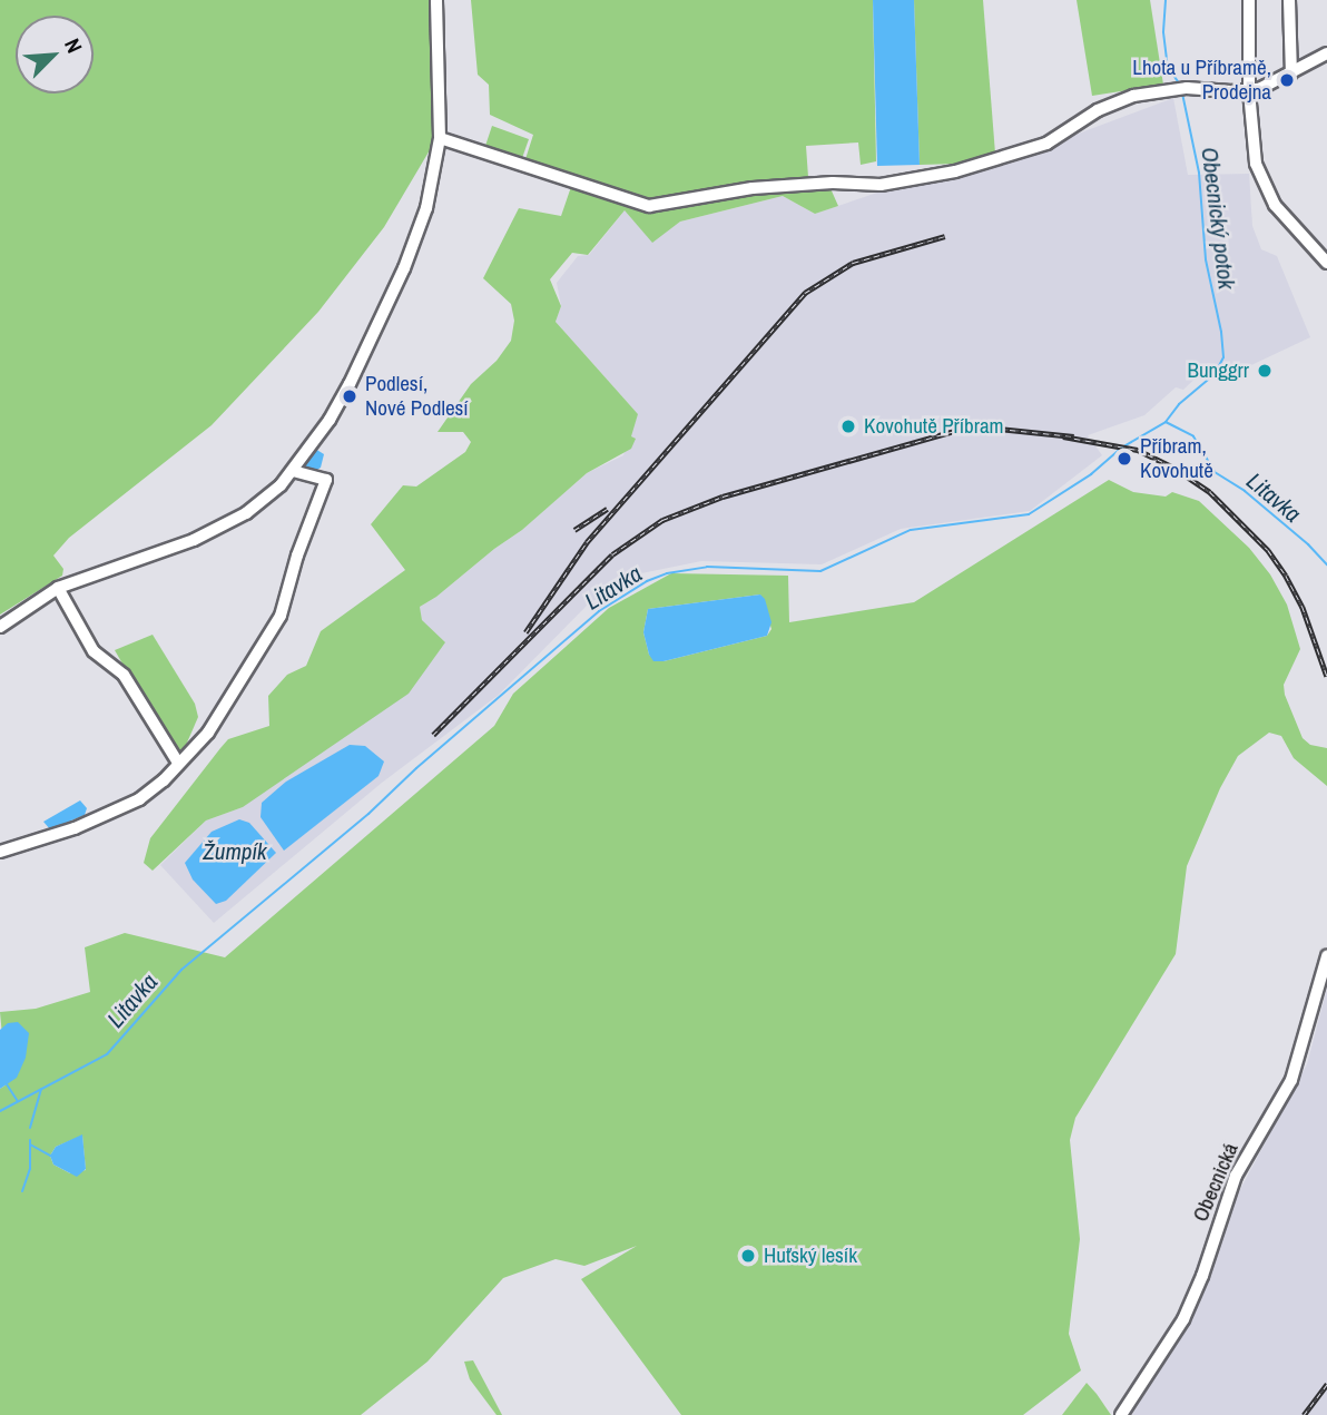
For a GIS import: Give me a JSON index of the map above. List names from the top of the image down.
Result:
{
  "streets": {
    "street": ["Obecnická"]
  },
  "water": ["Obecnický potok", "Litavka", "Žumpík"],
  "places": [
    "Lhota u Příbramě, Prodejna",
    "Bunggrr",
    "Podlesí, Nové Podlesí",
    "Kovohutě Příbram",
    "Příbram, Kovohutě",
    "Huťský lesík"
  ],
  "north": "top right"
}
